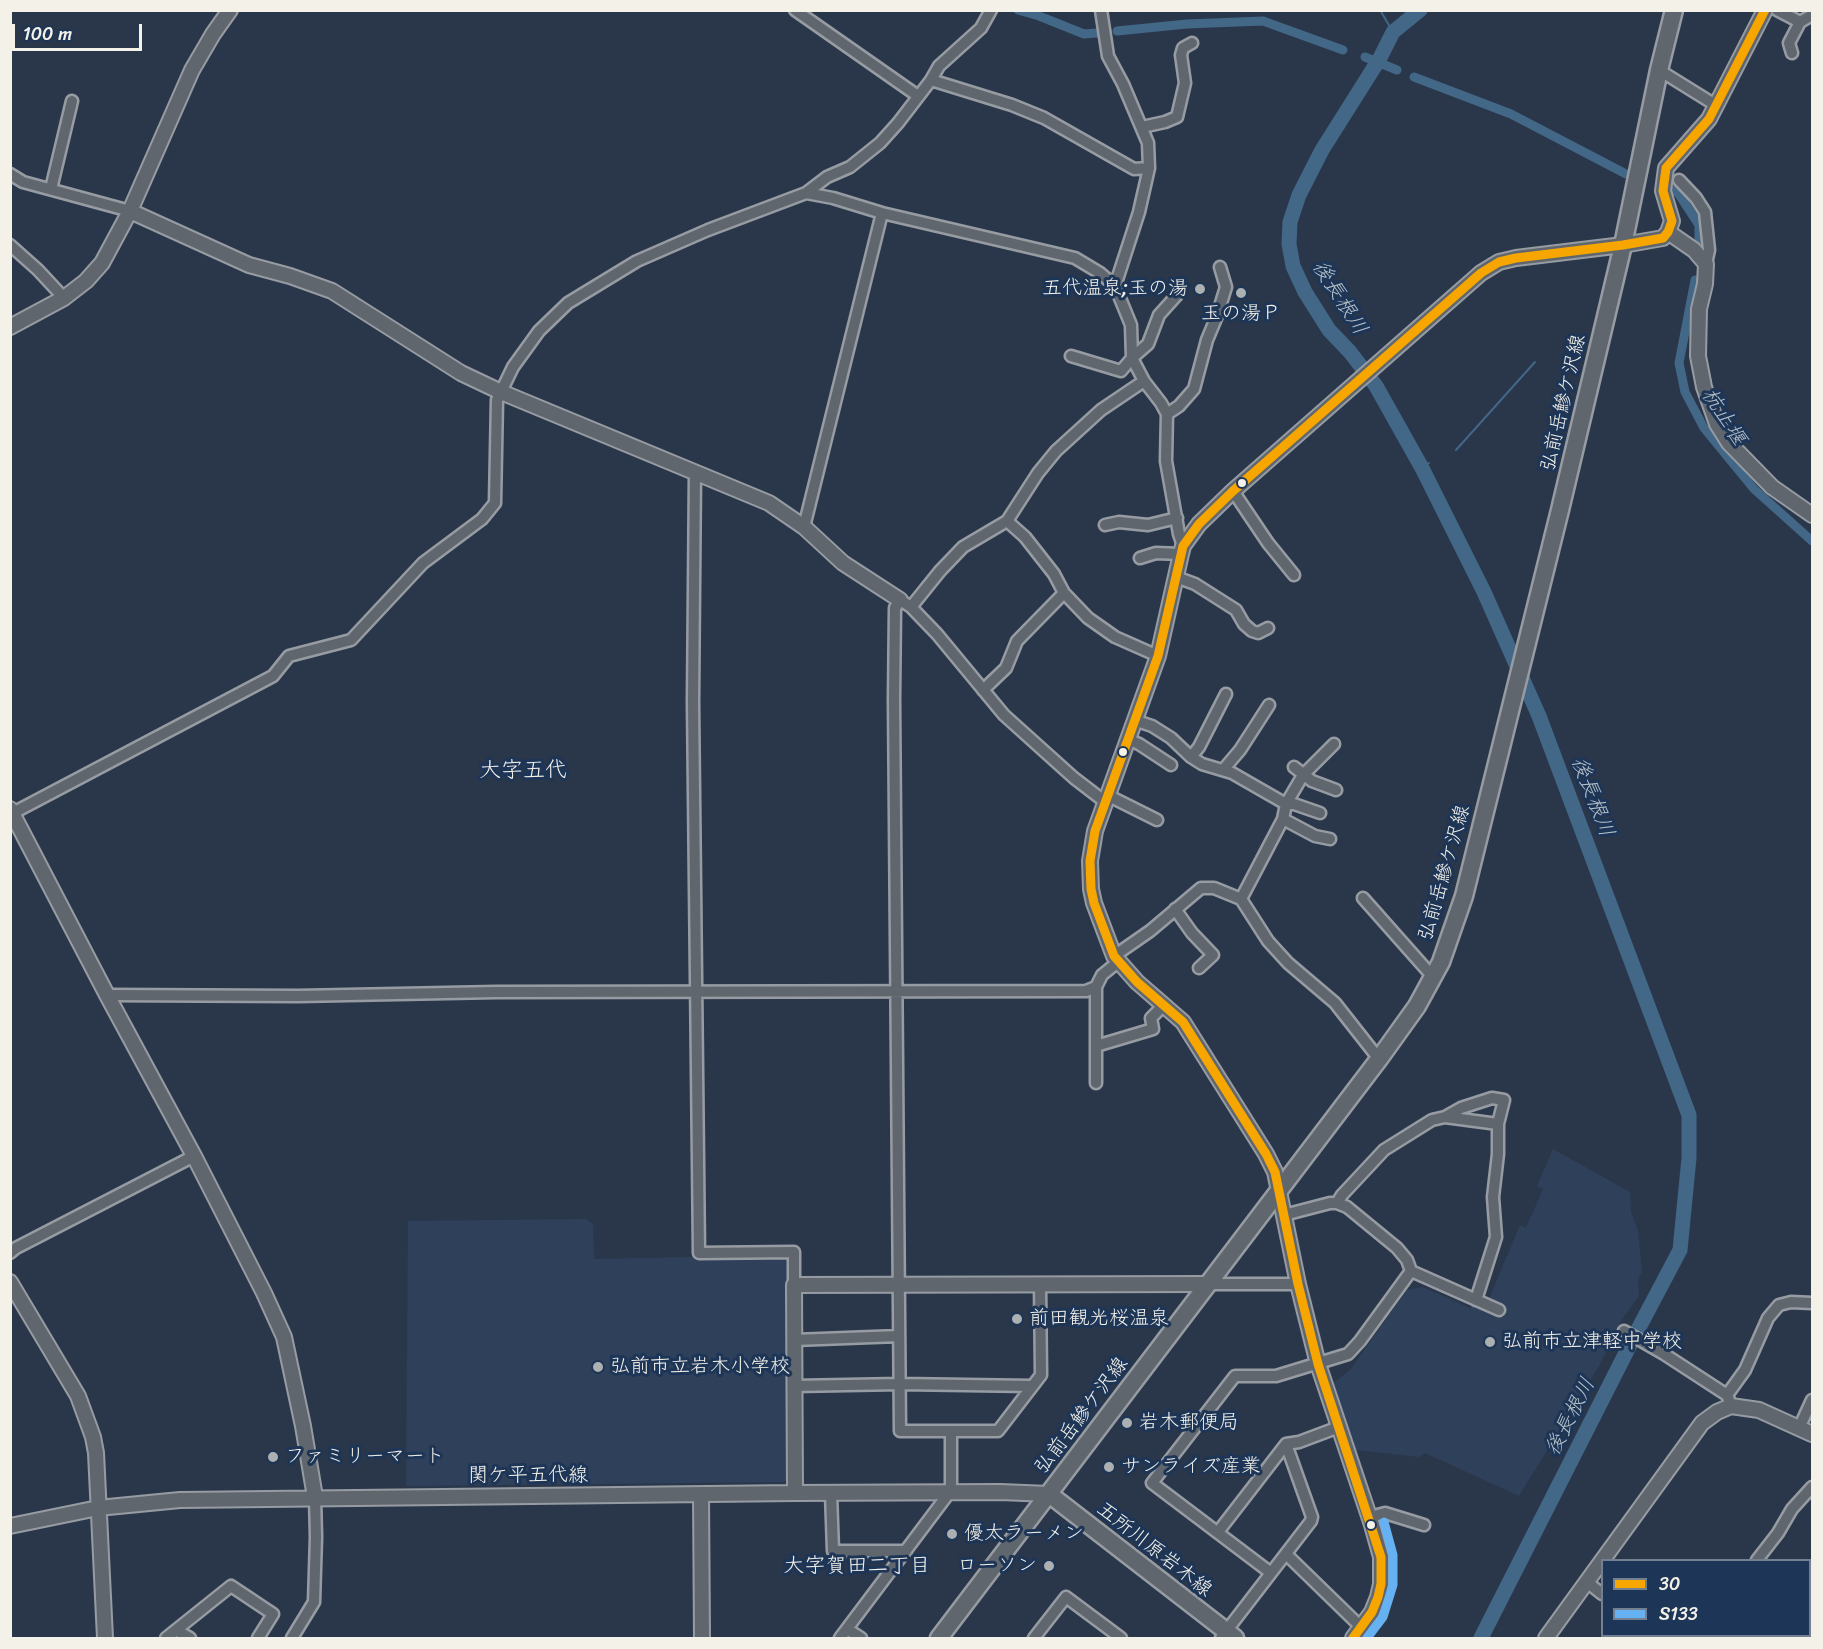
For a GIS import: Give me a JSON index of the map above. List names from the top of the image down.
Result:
{
  "streets": {
    "main road": ["弘前岳鰺ケ沢線", "五所川原岩木線"],
    "street": ["関ケ平五代線"]
  },
  "crossings": [
    ["弘前岳鰺ケ沢線", "関ケ平五代線"],
    ["弘前岳鰺ケ沢線", "五所川原岩木線"],
    ["関ケ平五代線", "五所川原岩木線"]
  ],
  "districts": ["大字五代", "大字賀田二丁目"],
  "water": ["後長根川", "杭止堰"],
  "places": [
    "五代温泉;玉の湯",
    "玉の湯Ｐ",
    "前田観光桜温泉",
    "弘前市立津軽中学校",
    "弘前市立岩木小学校",
    "岩木郵便局",
    "ファミリーマート",
    "サンライズ産業",
    "優太ラーメン",
    "ローソン"
  ],
  "lines": ["transit line 30", "transit line S133"],
  "legend": ["30", "S133"],
  "scale_bar": "100 m"
}
